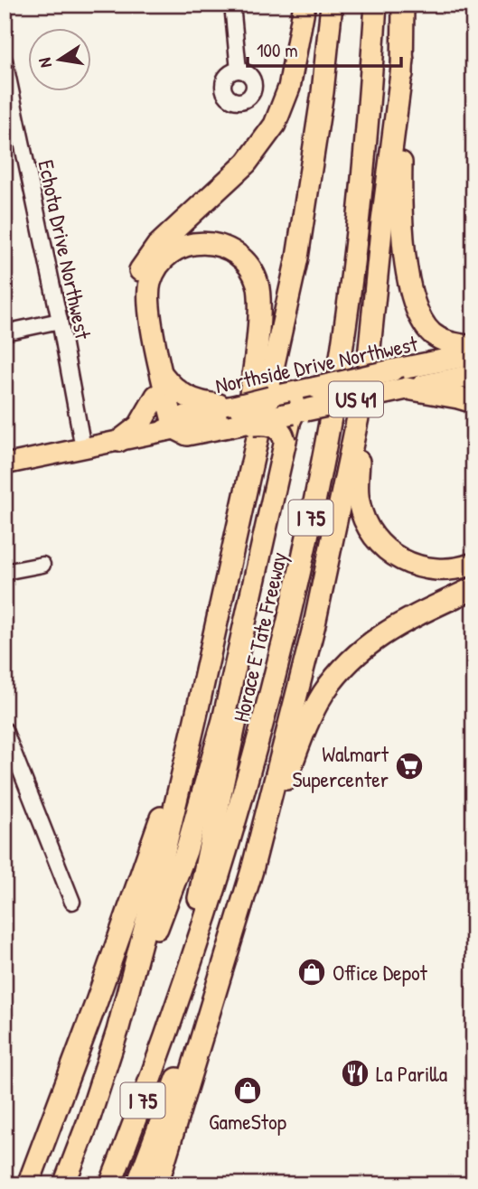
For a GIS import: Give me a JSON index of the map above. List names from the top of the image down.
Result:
{
  "streets": {
    "highway": [
      "Northside Drive Northwest",
      "US 41",
      "I 75",
      "Horace E Tate Freeway"
    ],
    "street": ["Echota Drive Northwest"]
  },
  "crossings": [
    ["Echota Drive Northwest", "Northside Drive Northwest"]
  ],
  "places": {
    "supermarket": ["Walmart Supercenter"],
    "shop": ["Office Depot", "GameStop"],
    "restaurant": ["La Parilla"]
  },
  "scale_bar": "100 m",
  "north": "left"
}
